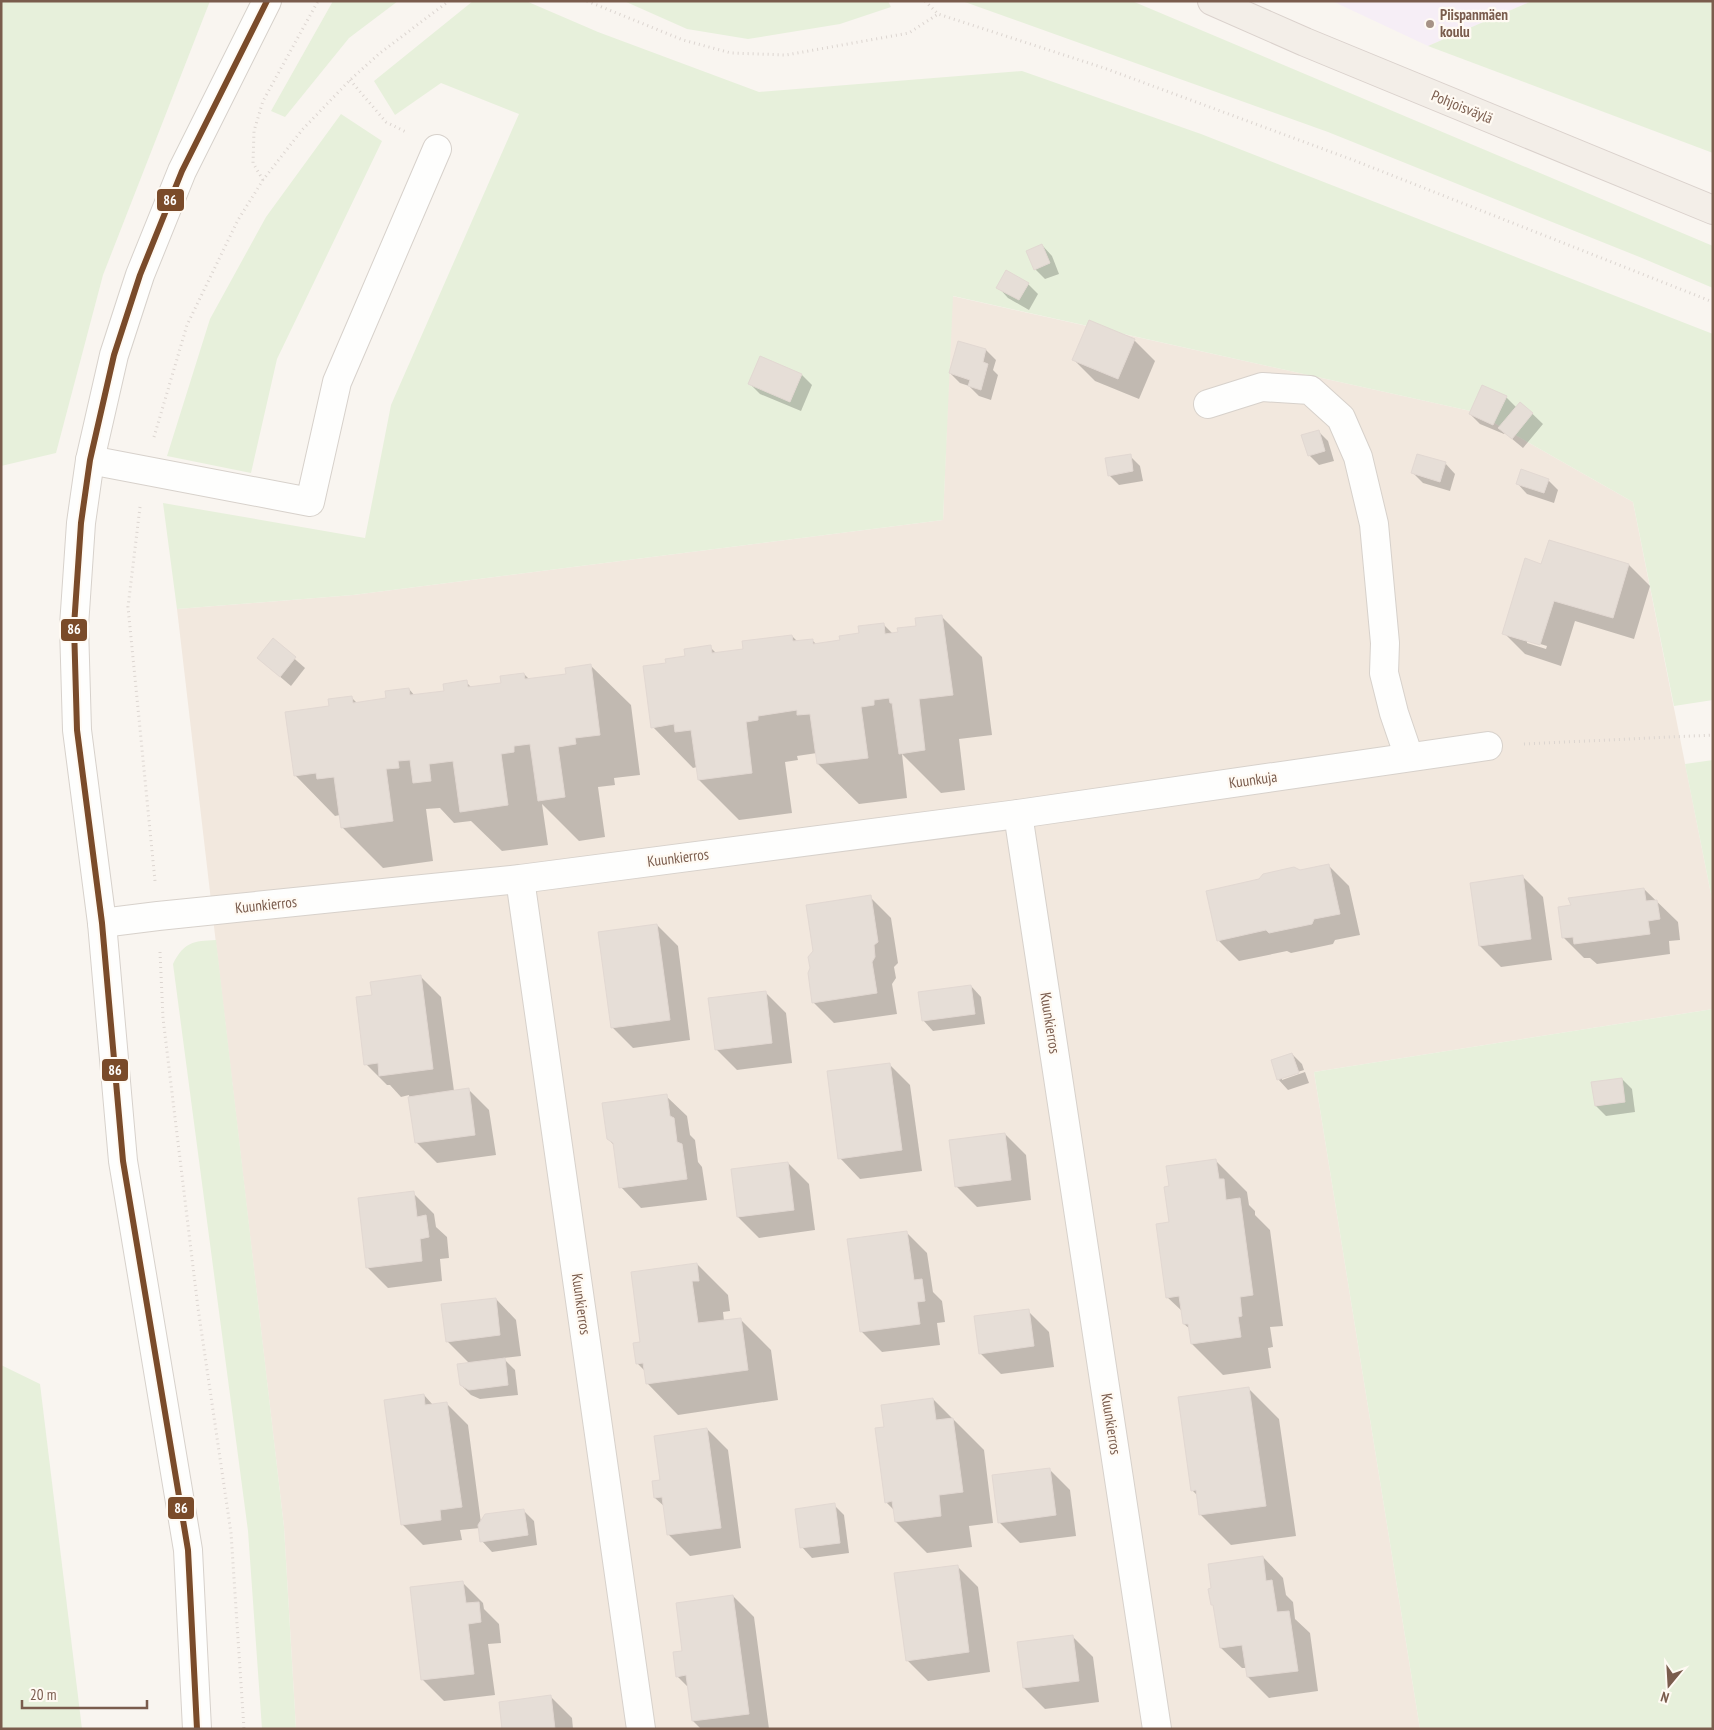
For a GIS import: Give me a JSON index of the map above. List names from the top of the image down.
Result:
{
  "streets": {
    "main road": ["Pohjoisväylä"],
    "street": ["Kuunkuja", "Kuunkierros"]
  },
  "crossings": [
    ["Kuunkuja", "Kuunkierros"]
  ],
  "places": ["Piispanmäen koulu"],
  "lines": ["transit line 86"],
  "scale_bar": "20 m",
  "north": "bottom"
}
